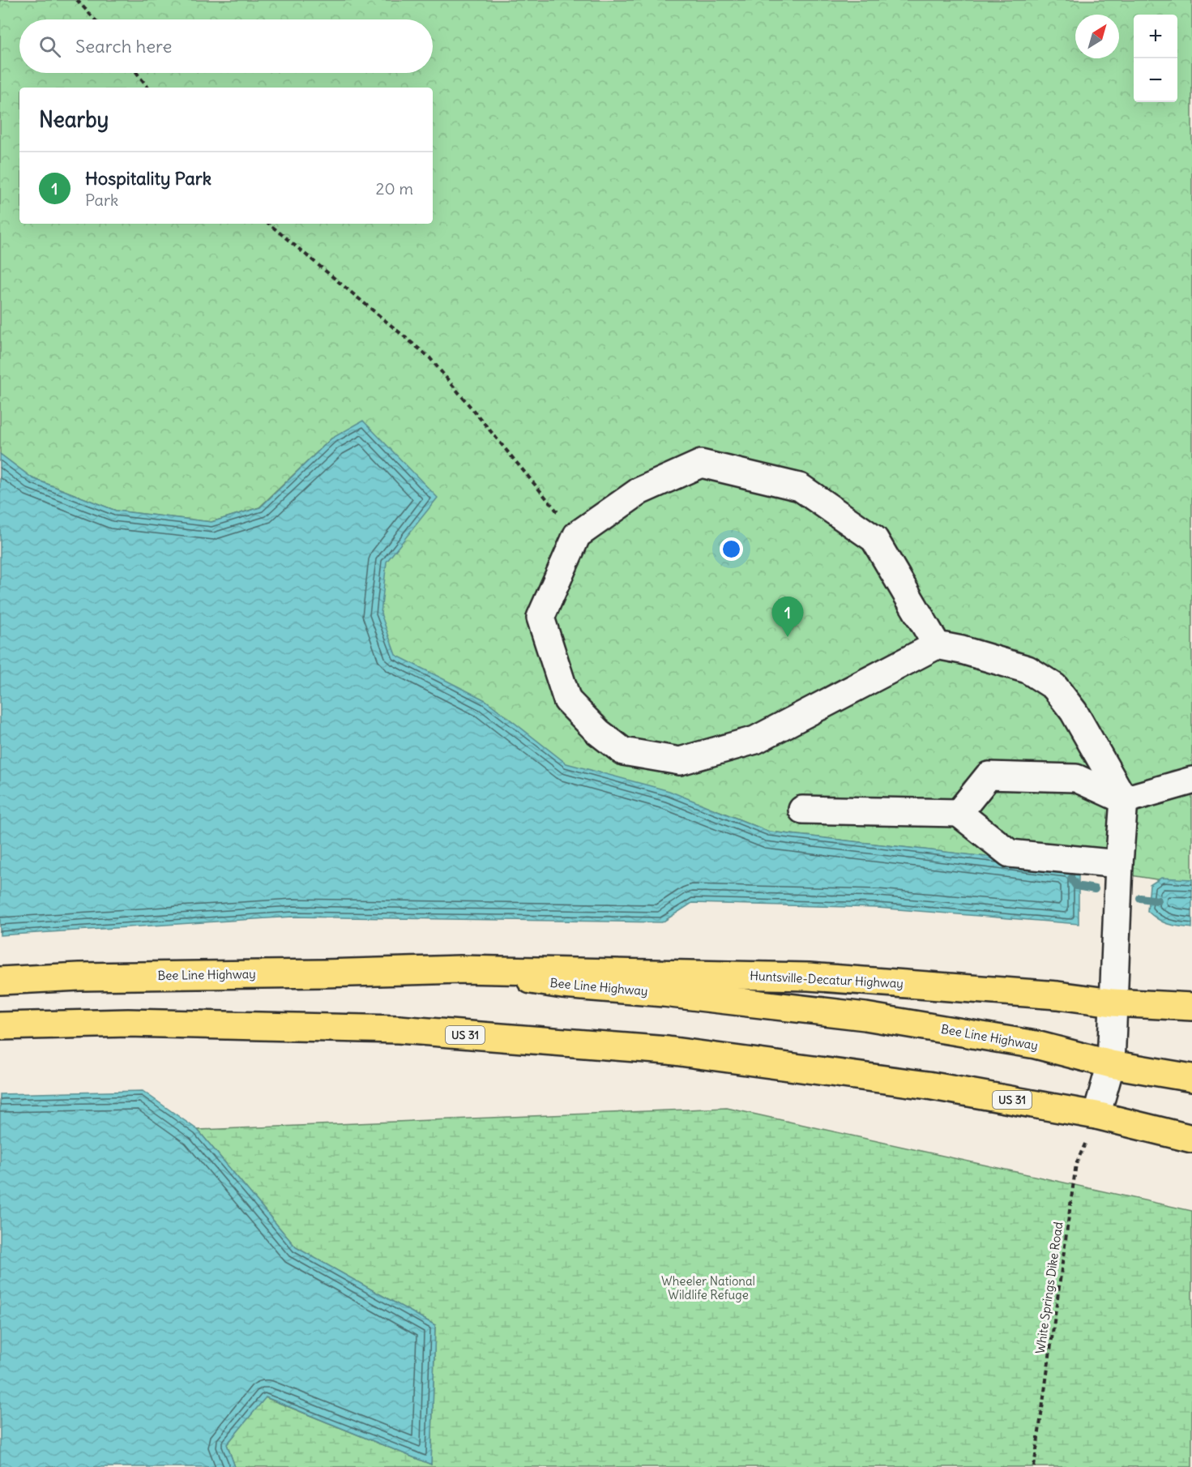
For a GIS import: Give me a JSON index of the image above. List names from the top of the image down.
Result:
{
  "streets": {
    "main road": ["Bee Line Highway", "Huntsville-Decatur Highway", "US 31"],
    "path": ["White Springs Dike Road"]
  },
  "crossings": [
    ["Bee Line Highway", "Huntsville-Decatur Highway"],
    ["US 31", "White Springs Dike Road"]
  ],
  "parks": ["Wheeler National Wildlife Refuge"],
  "north": "top right",
  "page": {
    "map_buttons": ["+", "−"],
    "search": "Search here",
    "heading": "Nearby",
    "list": [
      {
        "mark": "1",
        "name": "Hospitality Park",
        "note": "Park",
        "value": "20 m"
      }
    ],
    "pins": "1"
  }
}
